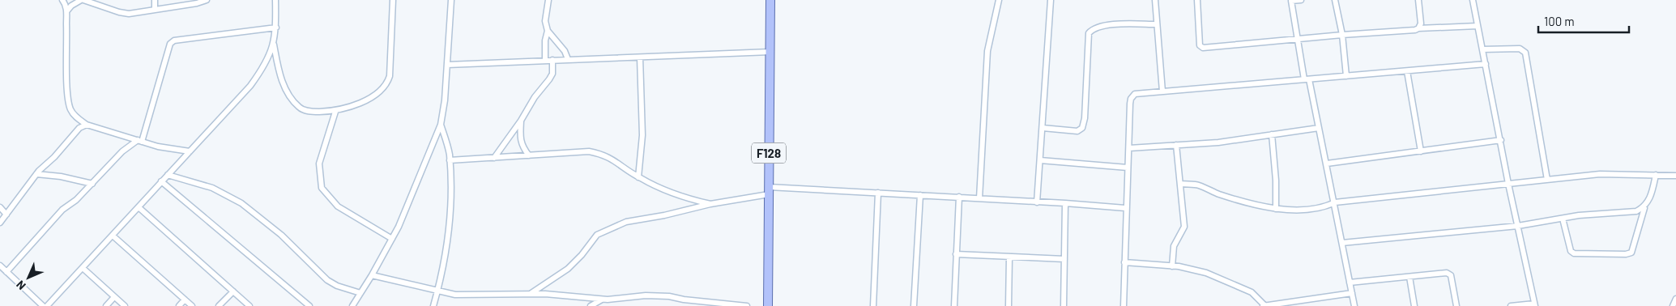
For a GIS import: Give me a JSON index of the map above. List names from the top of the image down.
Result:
{
  "streets": {
    "main road": ["F128"]
  },
  "scale_bar": "100 m",
  "north": "bottom left"
}
